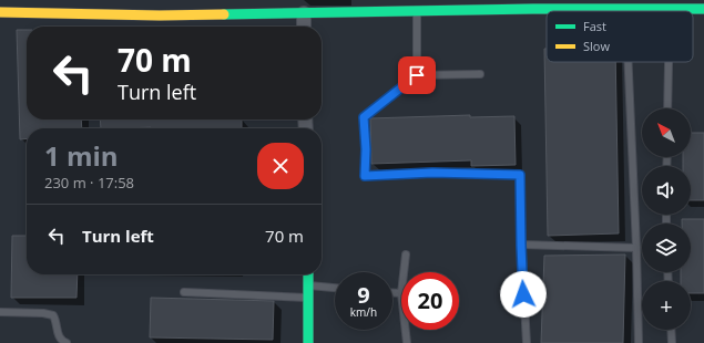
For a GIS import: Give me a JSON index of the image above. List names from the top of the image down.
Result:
{
  "legend": ["Fast", "Slow"],
  "north": "top left",
  "page": {
    "turn": ["70 m", "Turn left"],
    "map_buttons": "+",
    "heading": ["1 min", "230 m · 17:58"],
    "list": [
      {
        "name": "Turn left",
        "value": "70 m"
      }
    ],
    "speed": "9 km/h",
    "limit": "20"
  }
}
